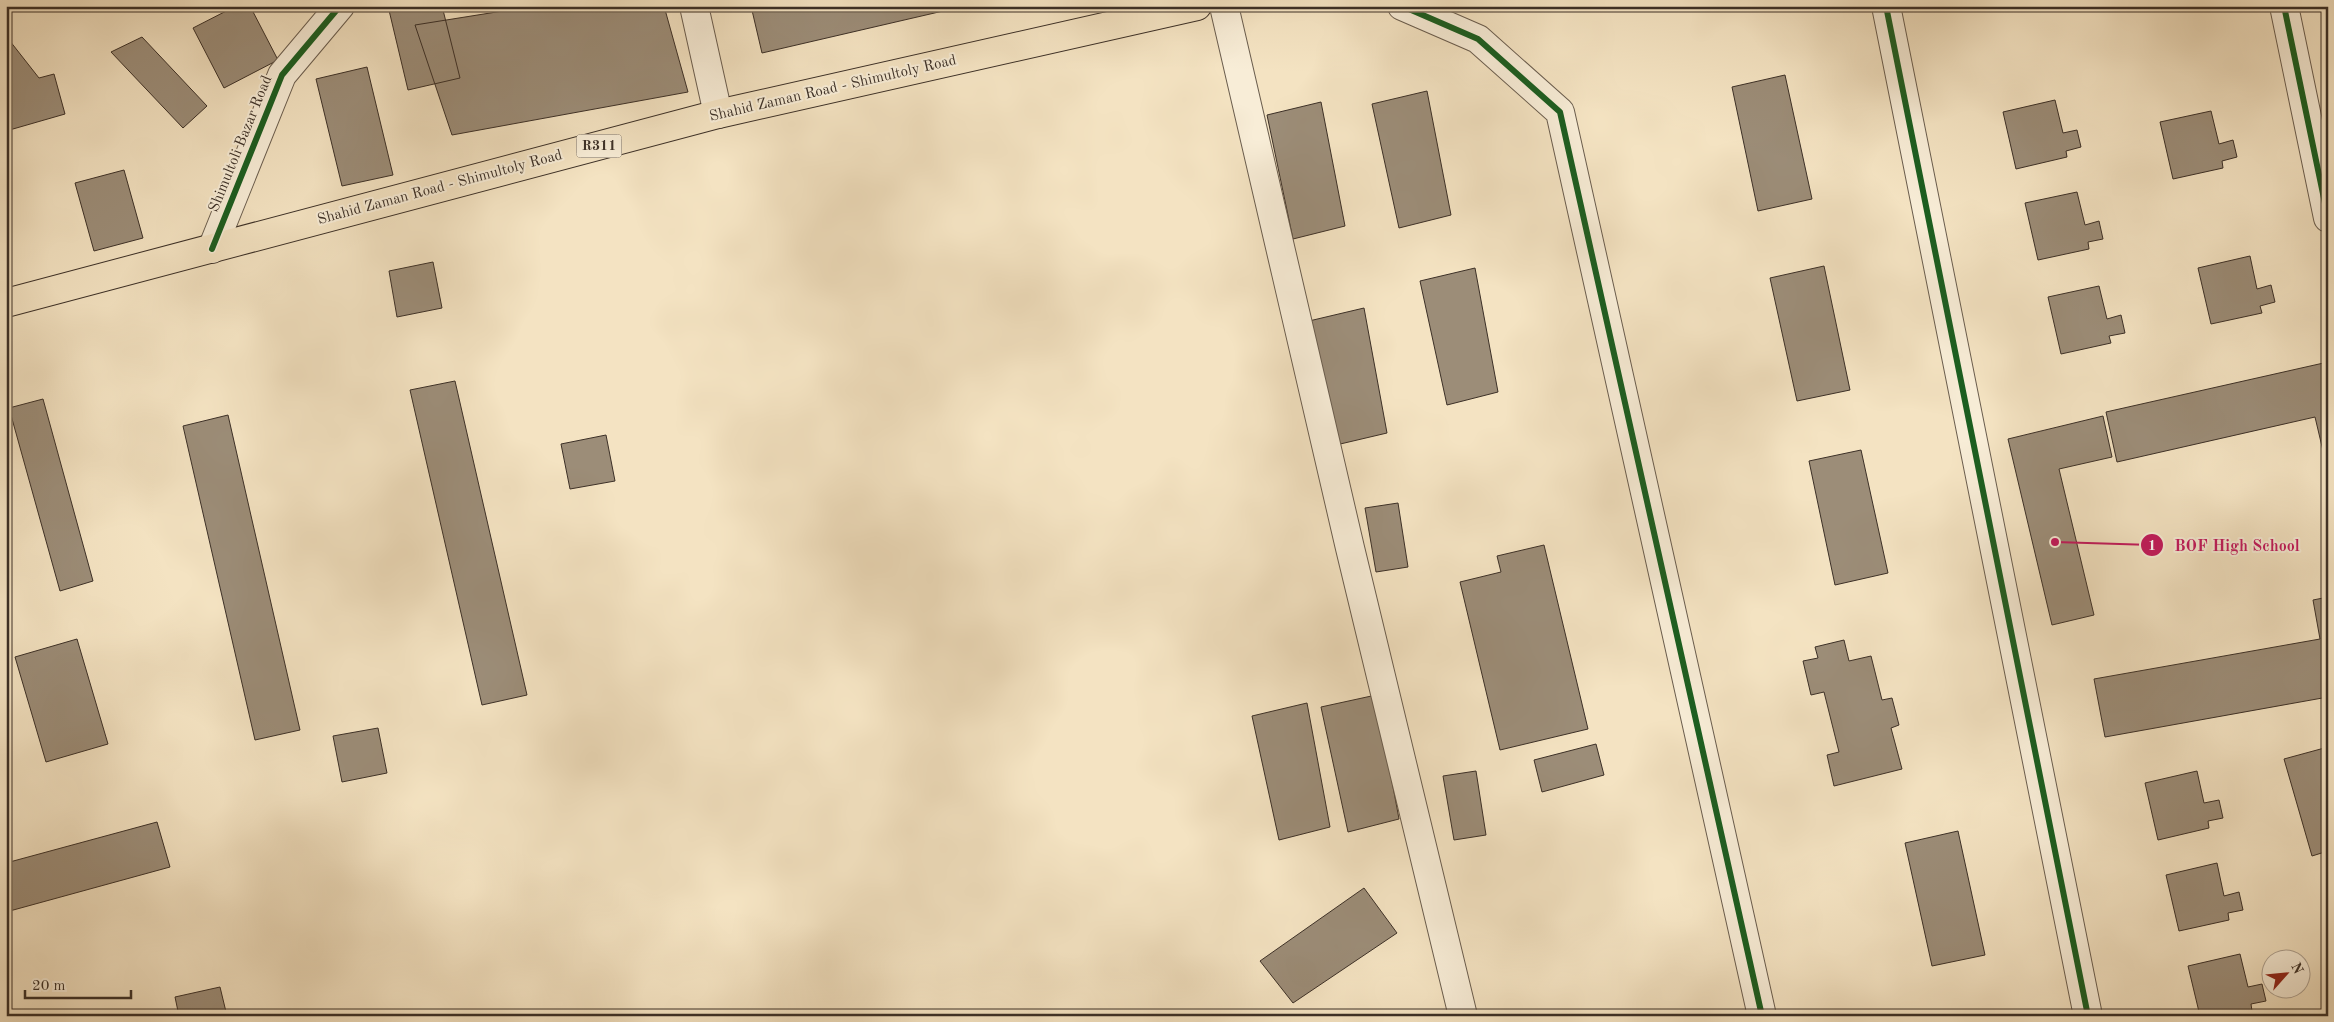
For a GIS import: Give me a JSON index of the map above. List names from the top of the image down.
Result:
{
  "streets": {
    "main road": ["Shahid Zaman Road - Shimultoly Road", "R311"],
    "street": ["Shimultoli Bazar Road"]
  },
  "crossings": [
    ["Shahid Zaman Road - Shimultoly Road", "Shimultoli Bazar Road"]
  ],
  "places": ["BOF High School"],
  "scale_bar": "20 m",
  "north": "top right"
}
